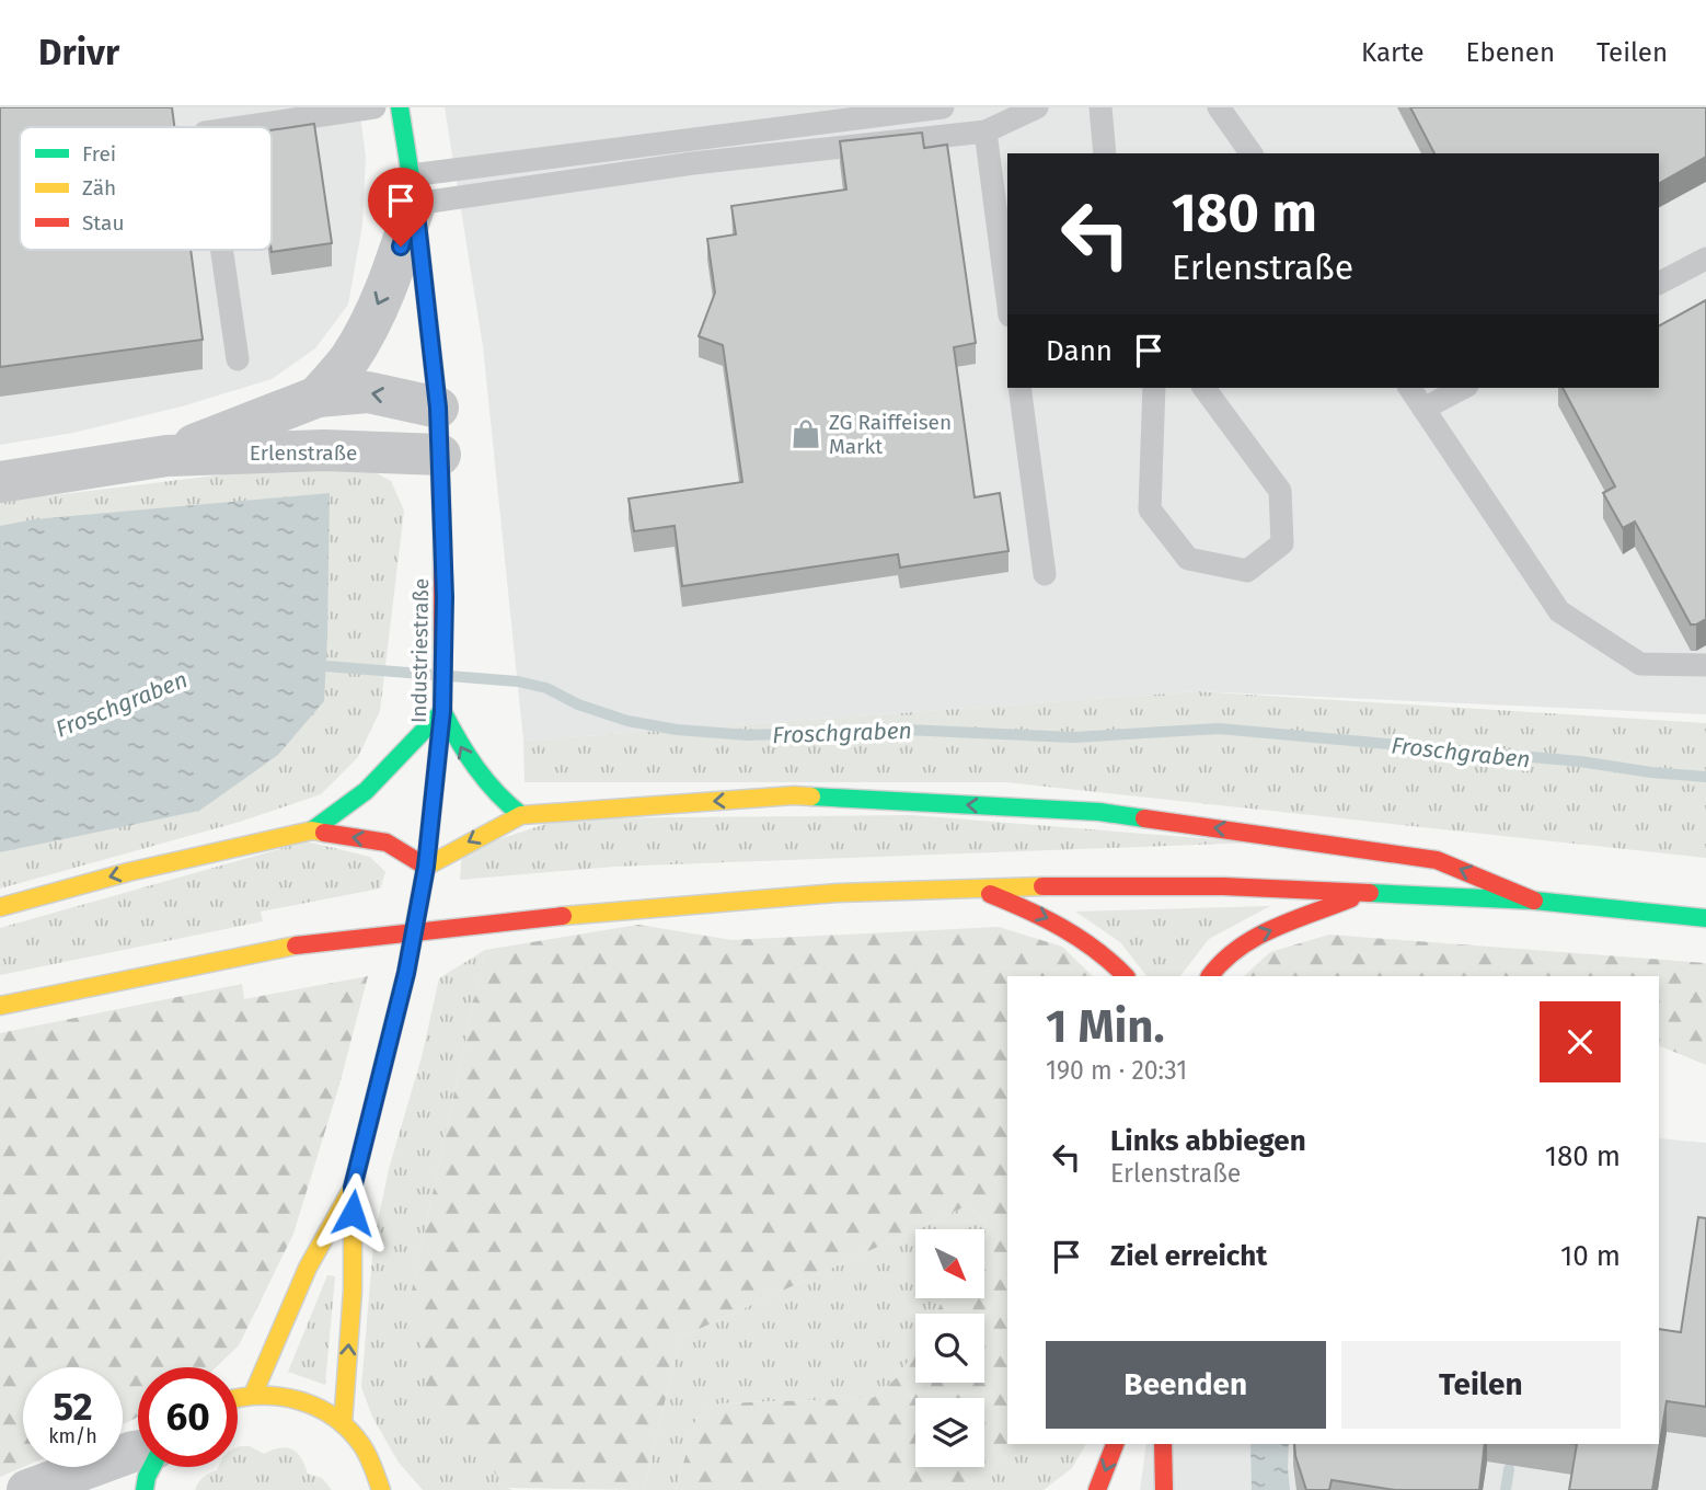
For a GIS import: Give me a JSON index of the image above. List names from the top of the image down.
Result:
{
  "streets": {
    "main road": ["Industriestraße"],
    "street": ["Erlenstraße"]
  },
  "crossings": [
    ["Erlenstraße", "Industriestraße"]
  ],
  "water": ["Froschgraben"],
  "places": {
    "shop": ["ZG Raiffeisen Markt"]
  },
  "legend": ["Frei", "Zäh", "Stau"],
  "north": "bottom right",
  "page": {
    "header": "Drivr",
    "nav": ["Karte", "Ebenen", "Teilen"],
    "turn": ["180 m", "Erlenstraße"],
    "then": "Dann",
    "heading": ["1 Min.", "190 m · 20:31"],
    "list": [
      {
        "name": "Links abbiegen",
        "note": "Erlenstraße",
        "value": "180 m"
      },
      {
        "name": "Ziel erreicht",
        "value": "10 m"
      }
    ],
    "buttons": ["Beenden", "Teilen"],
    "speed": "52 km/h",
    "limit": "60"
  }
}
